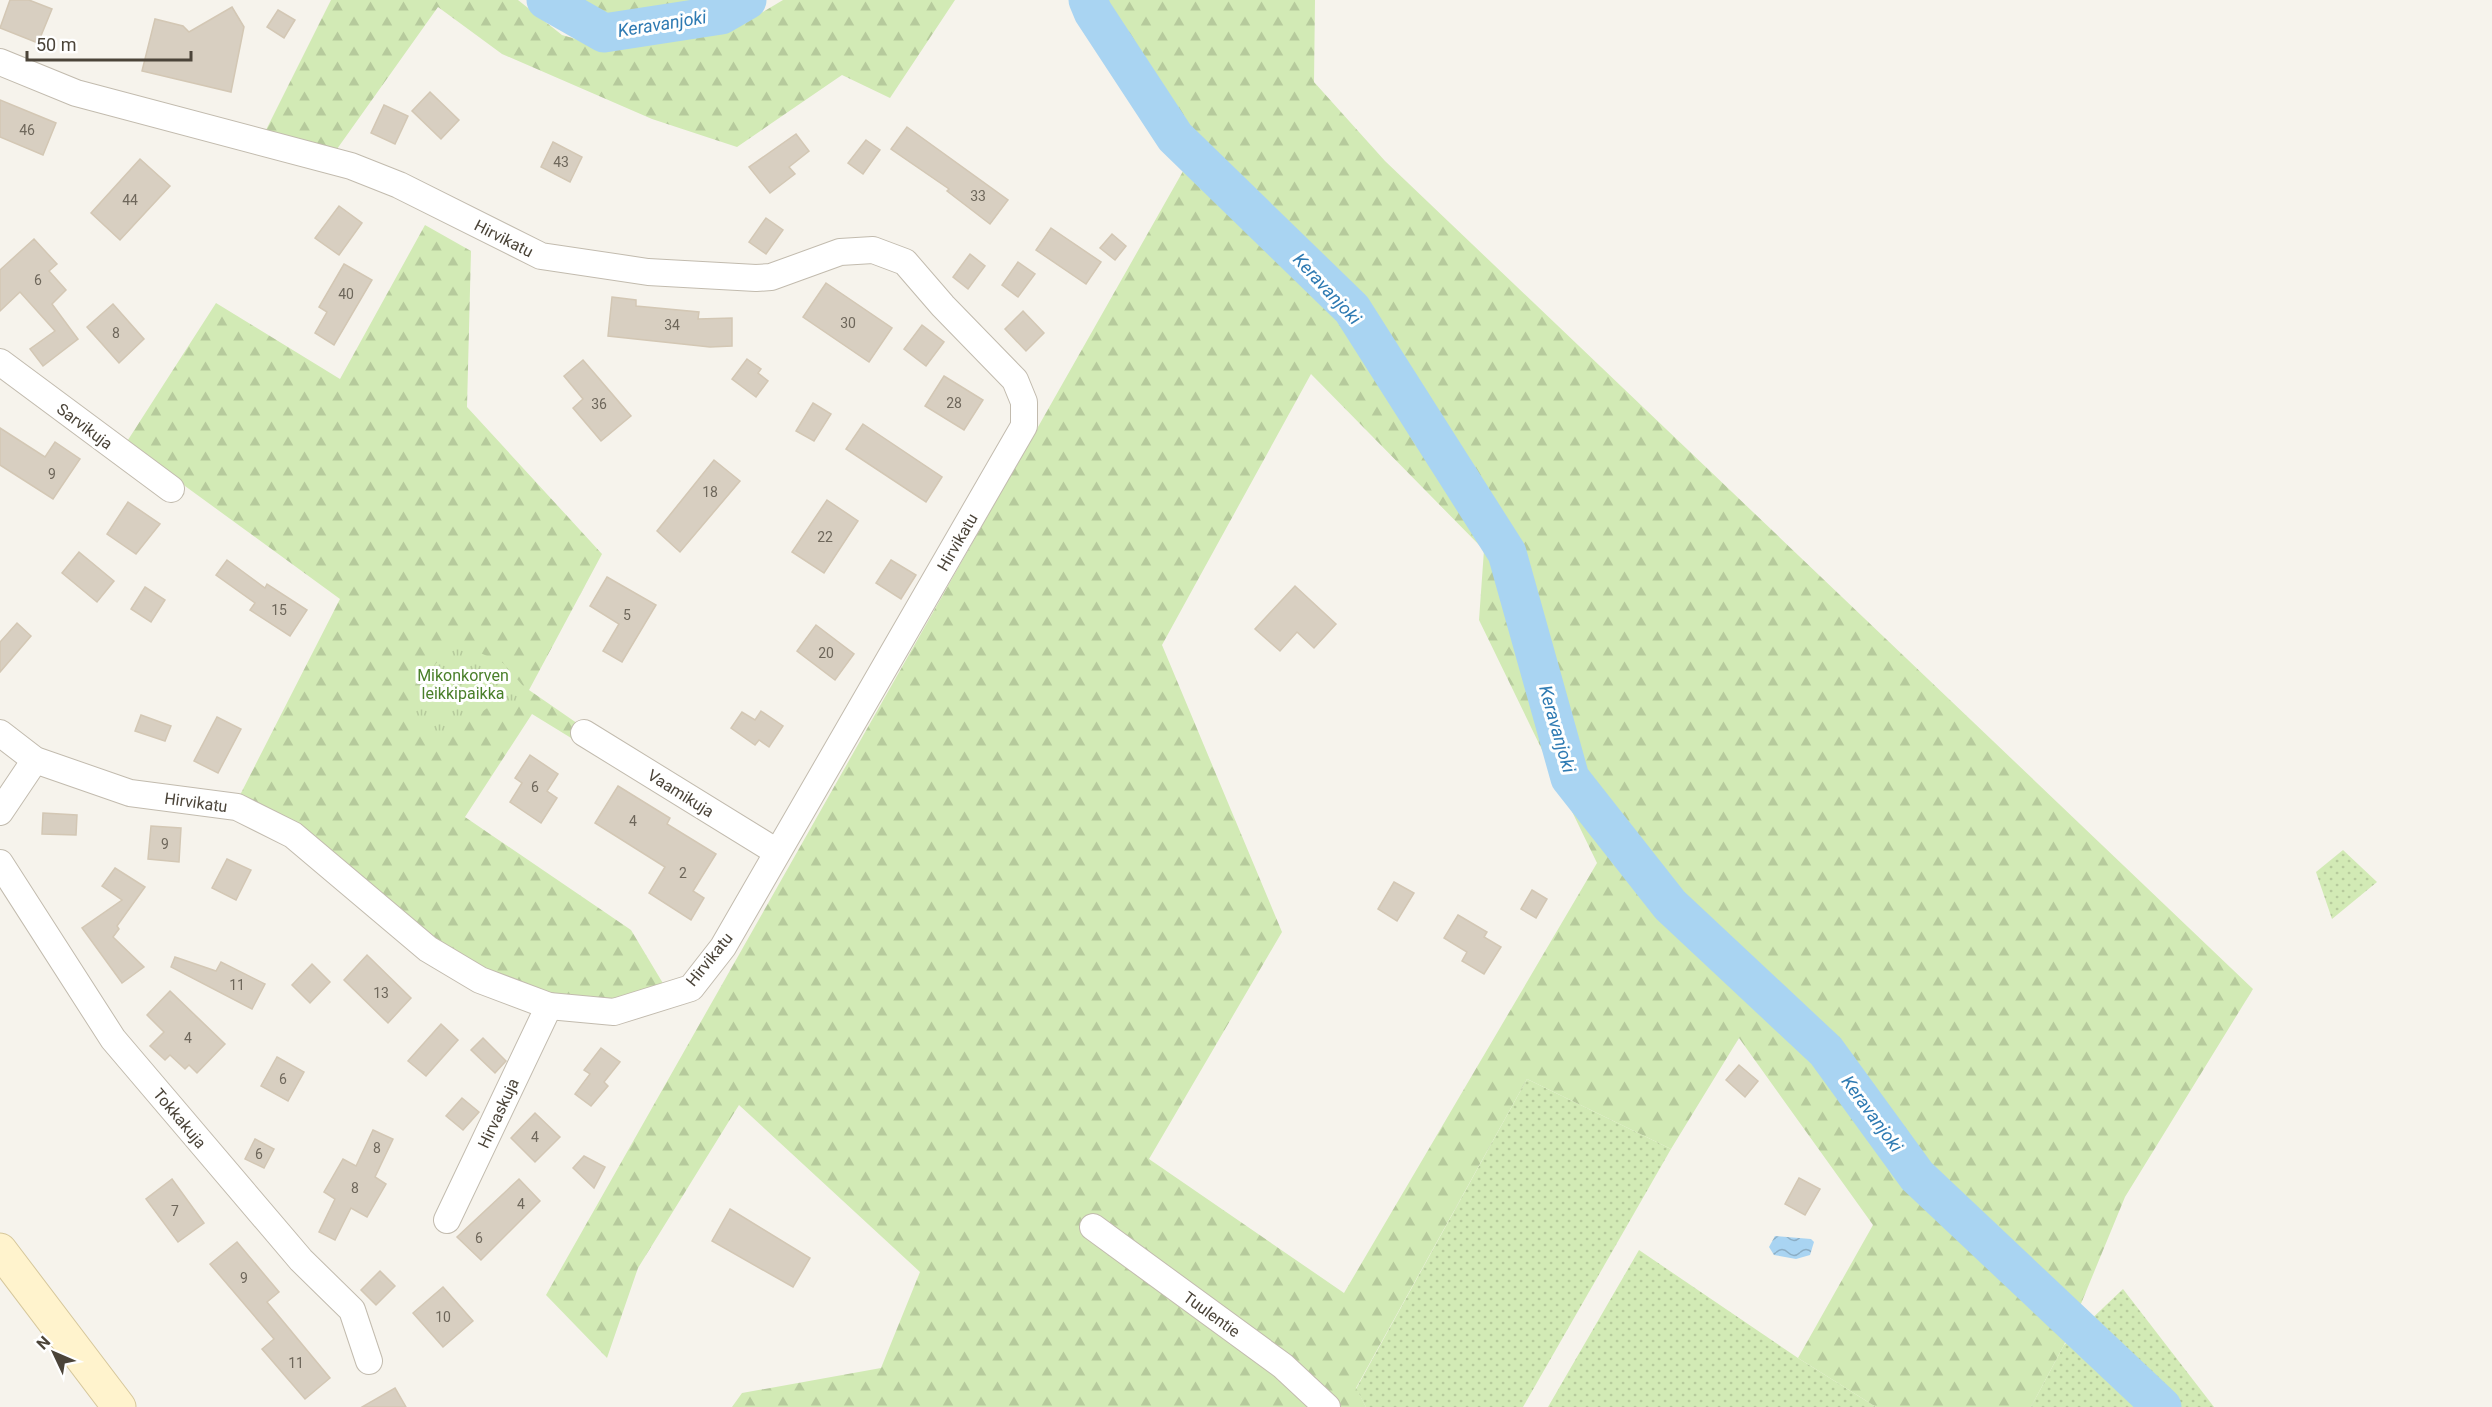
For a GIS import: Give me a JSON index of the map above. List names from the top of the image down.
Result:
{
  "streets": {
    "street": [
      "Hirvikatu",
      "Sarvikuja",
      "Vaamikuja",
      "Hirvaskuja",
      "Tokkakuja",
      "Tuulentie"
    ]
  },
  "crossings": [
    ["Hirvikatu", "Vaamikuja"],
    ["Hirvikatu", "Hirvaskuja"]
  ],
  "water": ["Keravanjoki"],
  "parks": ["Mikonkorven leikkipaikka"],
  "house_numbers": [
    "46",
    "43",
    "33",
    "44",
    "6",
    "40",
    "30",
    "34",
    "8",
    "28",
    "36",
    "9",
    "18",
    "22",
    "15",
    "5",
    "20",
    "6",
    "4",
    "9",
    "2",
    "11",
    "13",
    "4",
    "6",
    "4",
    "8",
    "6",
    "8",
    "4",
    "7",
    "6",
    "9",
    "10",
    "11"
  ],
  "scale_bar": "50 m",
  "north": "top left"
}
